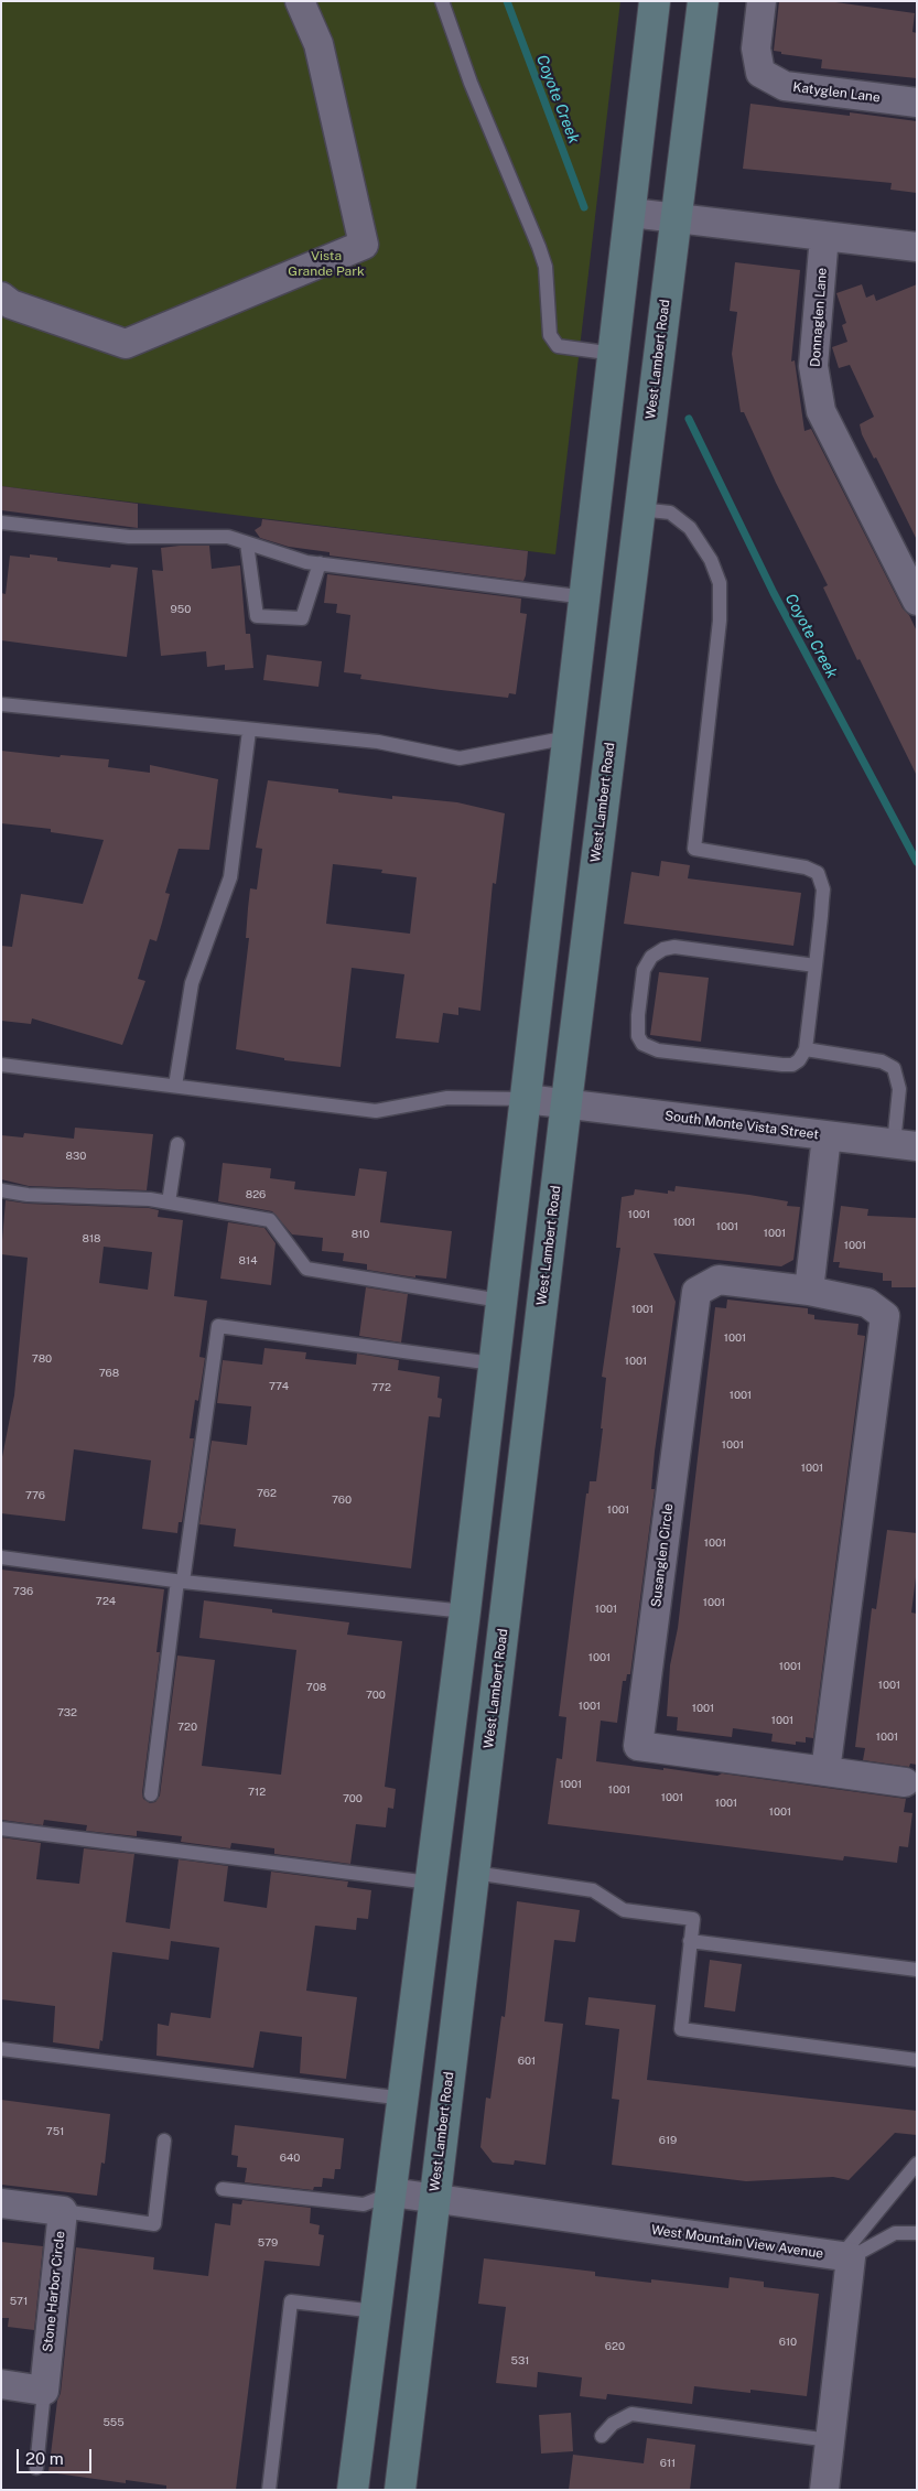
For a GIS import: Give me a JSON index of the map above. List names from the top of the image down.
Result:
{
  "streets": {
    "main road": ["West Lambert Road"],
    "street": [
      "Katyglen Lane",
      "Donnaglen Lane",
      "South Monte Vista Street",
      "Susanglen Circle",
      "West Mountain View Avenue",
      "Stone Harbor Circle"
    ]
  },
  "crossings": [
    ["West Lambert Road", "South Monte Vista Street"],
    ["West Lambert Road", "West Mountain View Avenue"]
  ],
  "water": ["Coyote Creek"],
  "parks": ["Vista Grande Park"],
  "house_numbers": [
    "950",
    "830",
    "826",
    "1001",
    "1001",
    "1001",
    "1001",
    "810",
    "818",
    "1001",
    "814",
    "1001",
    "1001",
    "780",
    "1001",
    "768",
    "774",
    "772",
    "1001",
    "1001",
    "1001",
    "762",
    "776",
    "760",
    "1001",
    "1001",
    "736",
    "724",
    "1001",
    "1001",
    "1001",
    "1001",
    "1001",
    "708",
    "700",
    "1001",
    "1001",
    "732",
    "1001",
    "720",
    "1001",
    "1001",
    "1001",
    "712",
    "1001",
    "700",
    "1001",
    "1001",
    "601",
    "751",
    "619",
    "640",
    "579",
    "571",
    "610",
    "620",
    "531",
    "555",
    "611"
  ],
  "scale_bar": "20 m"
}
